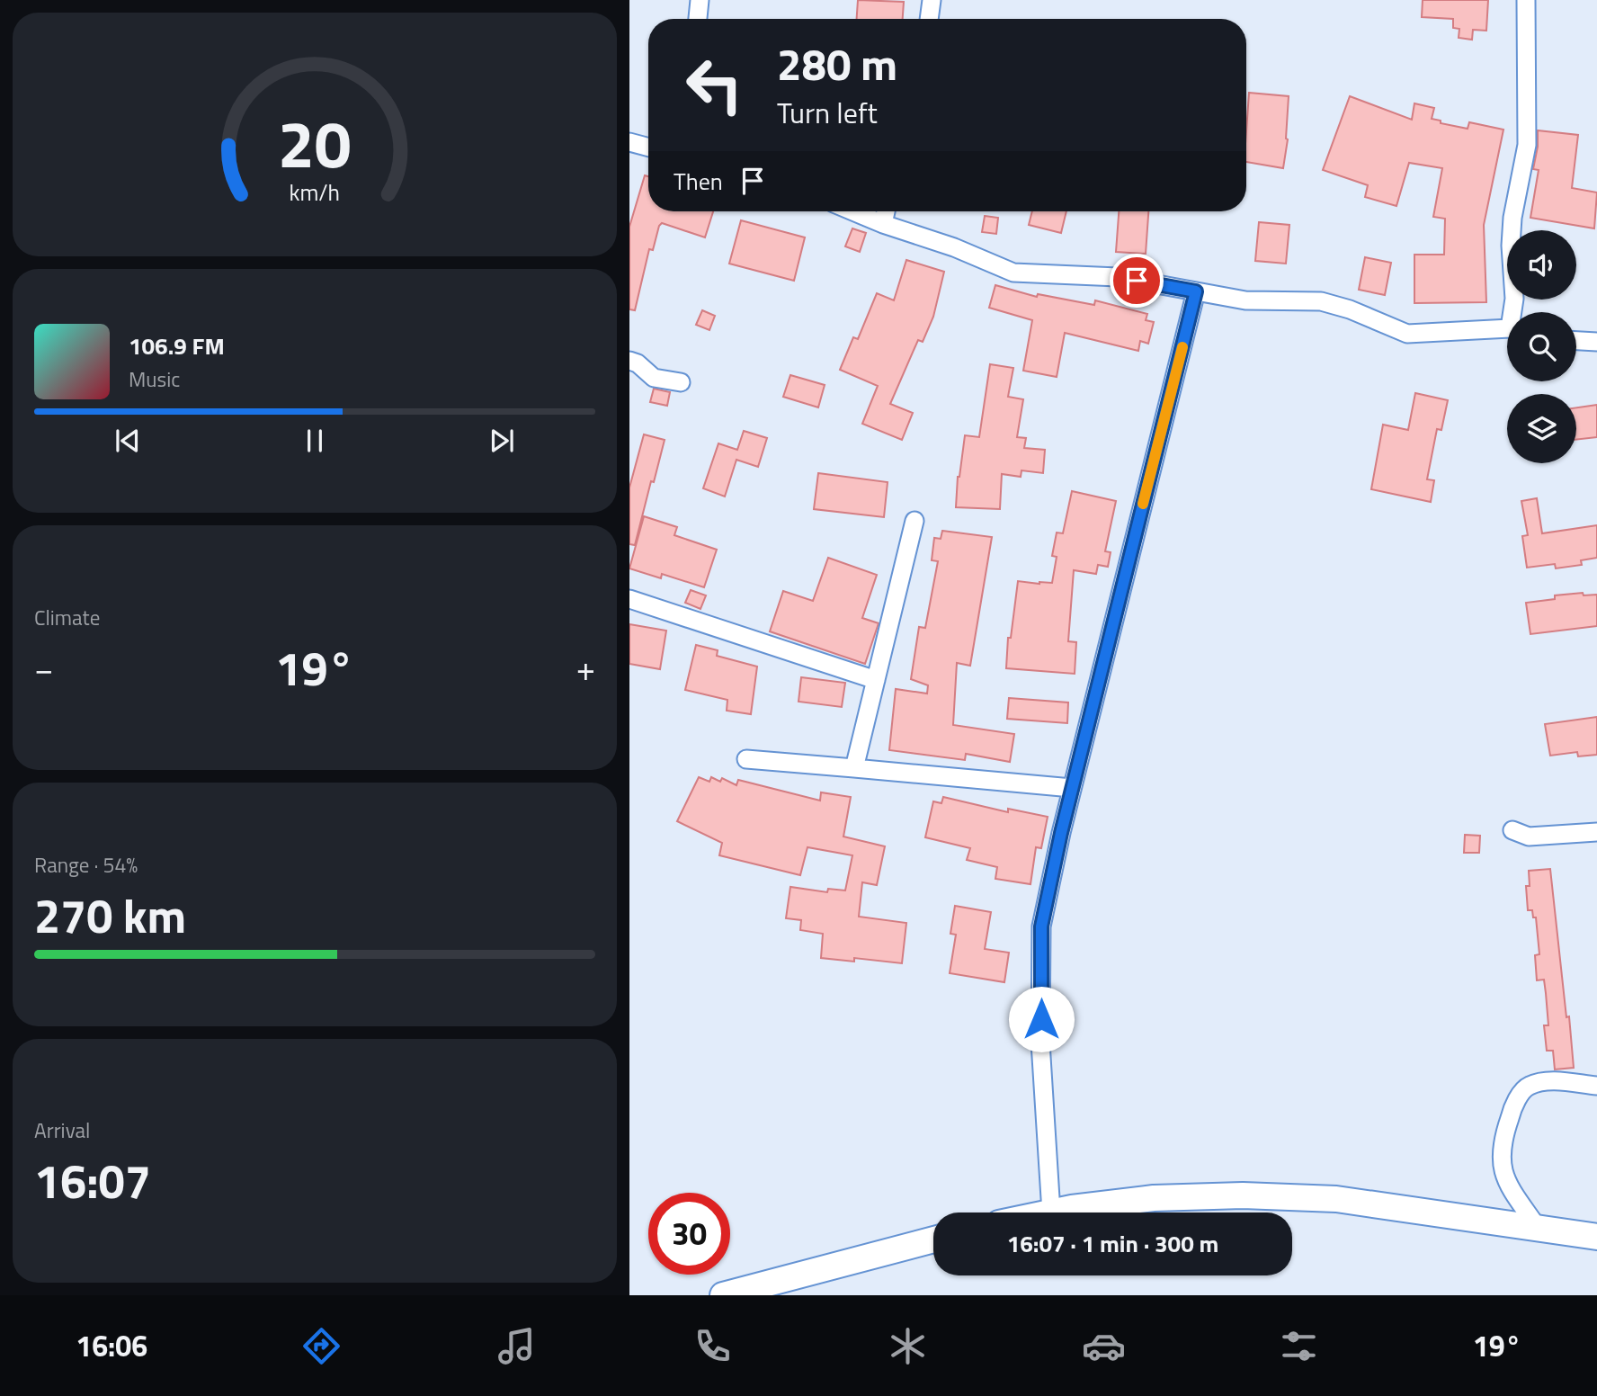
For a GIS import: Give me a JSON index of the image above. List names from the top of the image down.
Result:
{
  "page": {
    "turn": ["280 m", "Turn left"],
    "then": "Then",
    "song": ["106.9 FM", "Music"],
    "tile": [
      "Climate",
      ["Range · 54%", "270 km"],
      ["Arrival", "16:07"]
    ],
    "heat": ["−", "19°", "+"],
    "limit": "30",
    "trip": "16:07 · 1 min · 300 m",
    "tabs": ["16:06", "19°"],
    "gauge": ["20", "km/h"]
  }
}
